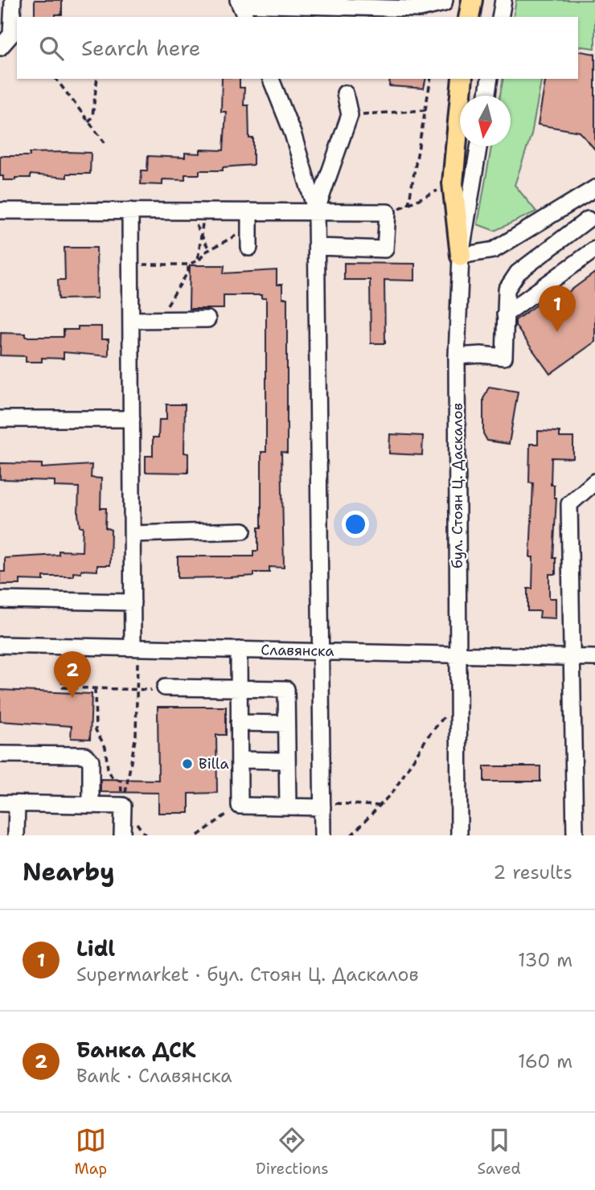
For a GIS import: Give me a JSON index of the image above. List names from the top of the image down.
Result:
{
  "streets": {
    "street": ["бул. Стоян Ц. Даскалов", "Славянска"]
  },
  "crossings": [
    ["бул. Стоян Ц. Даскалов", "Славянска"]
  ],
  "places": ["Billa"],
  "north": "bottom",
  "page": {
    "search": "Search here",
    "pins": ["1", "2"],
    "heading": ["Nearby", "2 results"],
    "list": [
      {
        "mark": "1",
        "name": "Lidl",
        "note": "Supermarket · бул. Стоян Ц. Даскалов",
        "value": "130 m"
      },
      {
        "mark": "2",
        "name": "Банка ДСК",
        "note": "Bank · Славянска",
        "value": "160 m"
      }
    ],
    "nav": ["Map", "Directions", "Saved"]
  }
}
